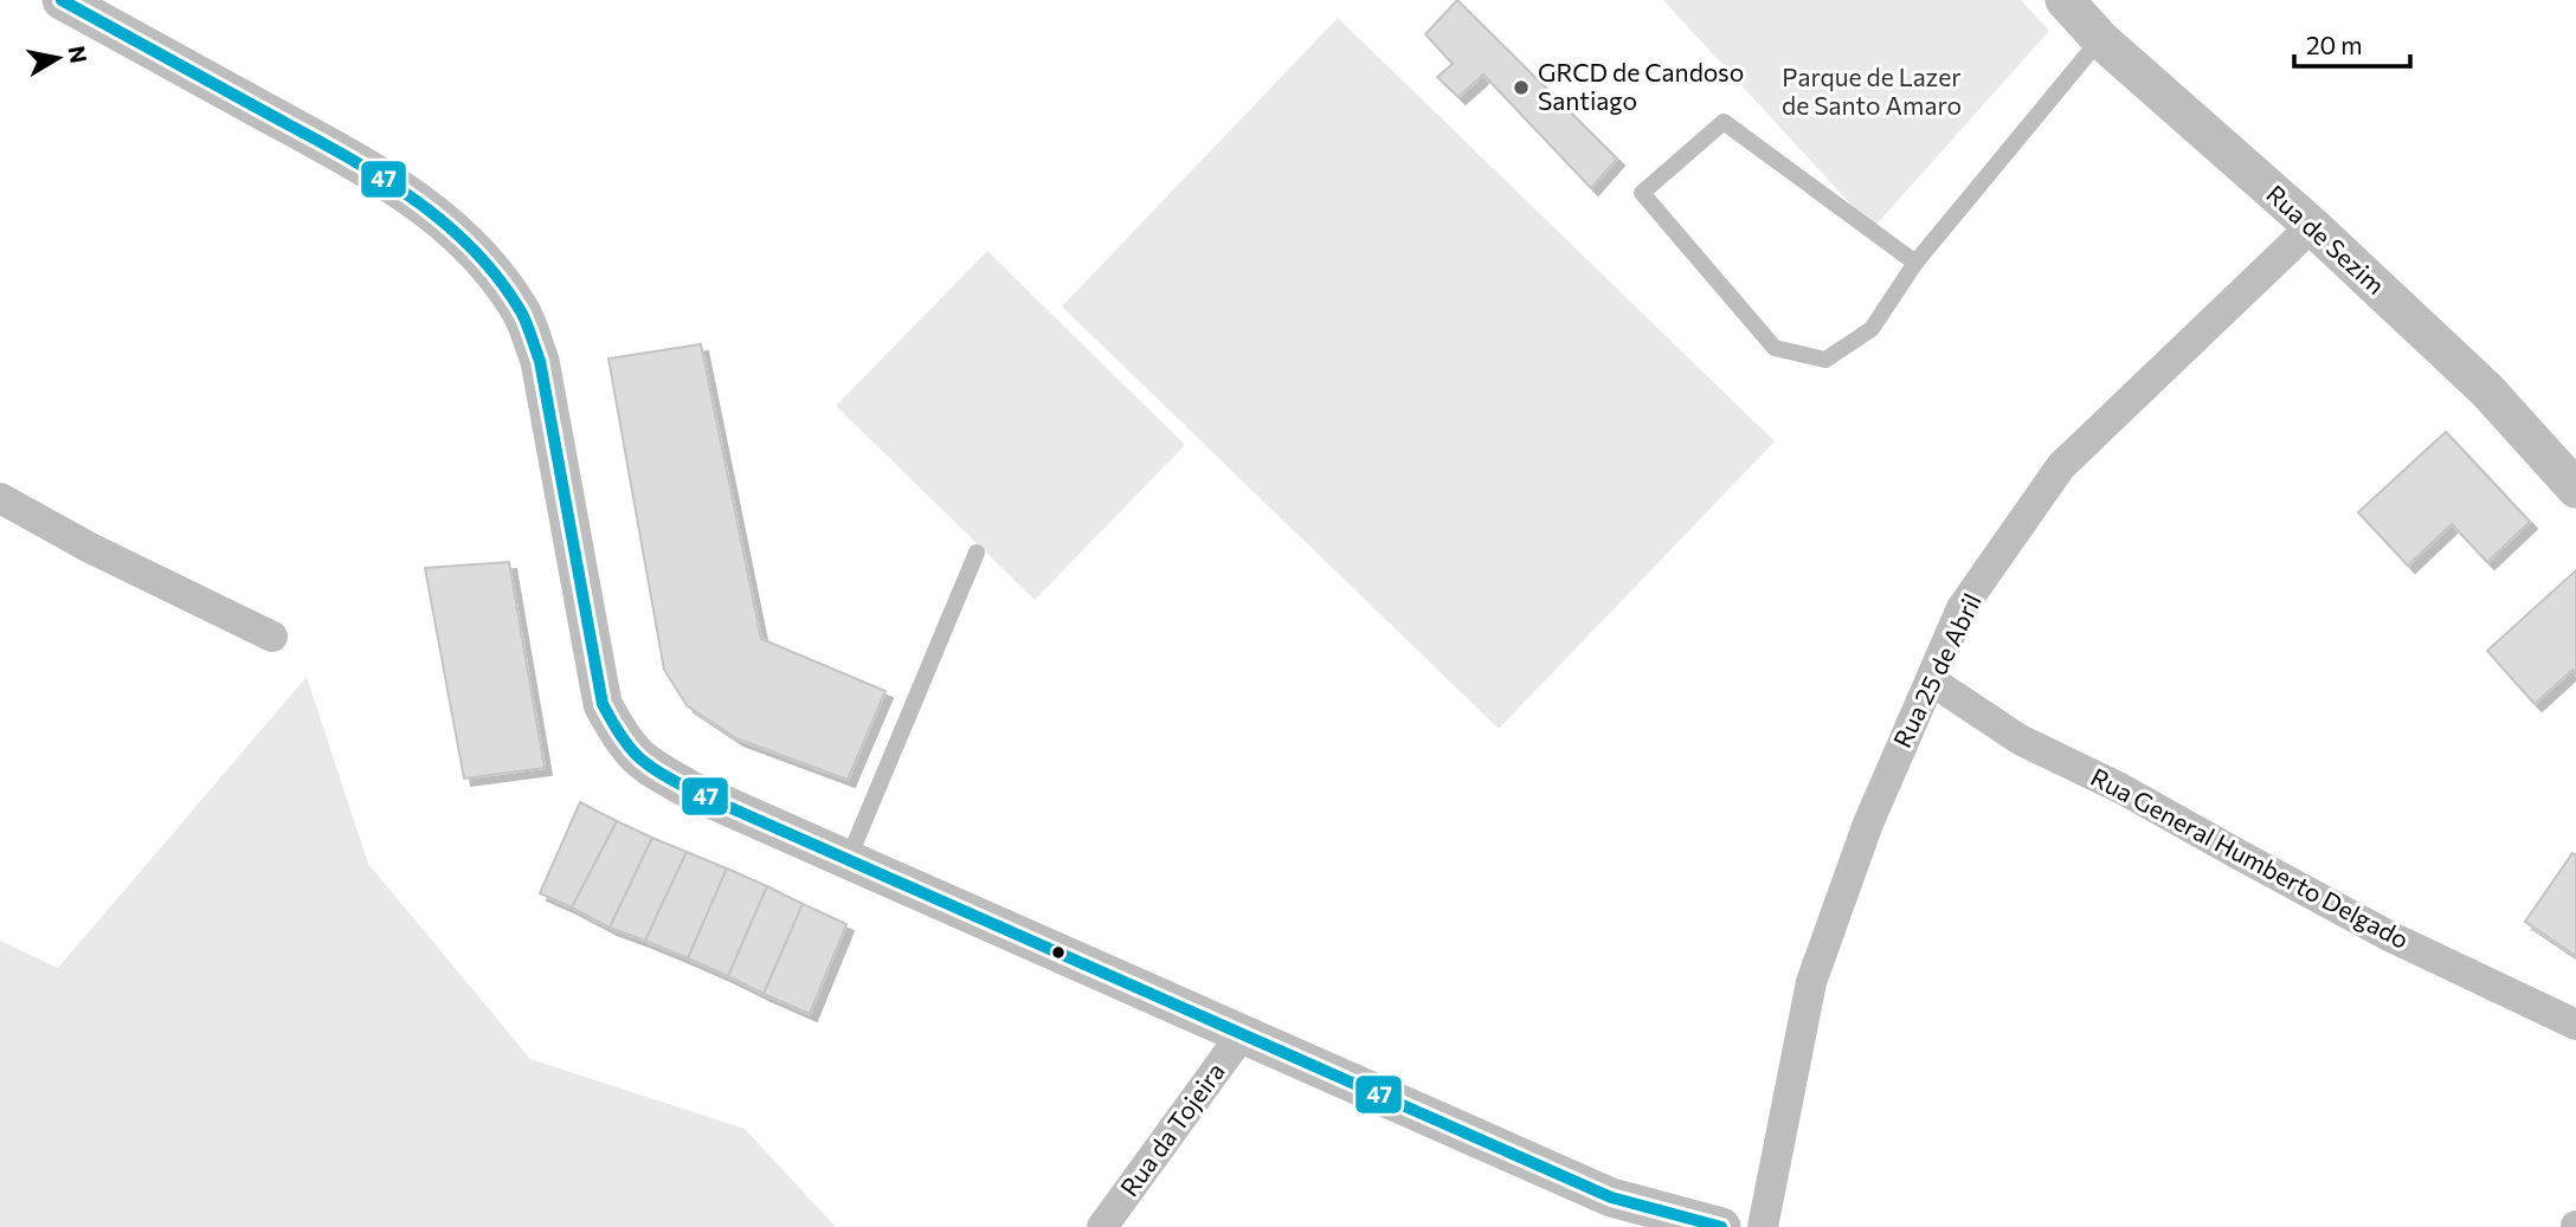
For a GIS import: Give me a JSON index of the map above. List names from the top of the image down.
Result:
{
  "streets": {
    "street": [
      "Rua de Sezim",
      "Rua 25 de Abril",
      "Rua General Humberto Delgado",
      "Rua da Tojeira"
    ]
  },
  "crossings": [
    ["Rua de Sezim", "Rua 25 de Abril"],
    ["Rua 25 de Abril", "Rua General Humberto Delgado"]
  ],
  "parks": ["Parque de Lazer de Santo Amaro"],
  "places": ["GRCD de Candoso Santiago"],
  "lines": ["transit line 47"],
  "scale_bar": "20 m",
  "north": "right"
}
